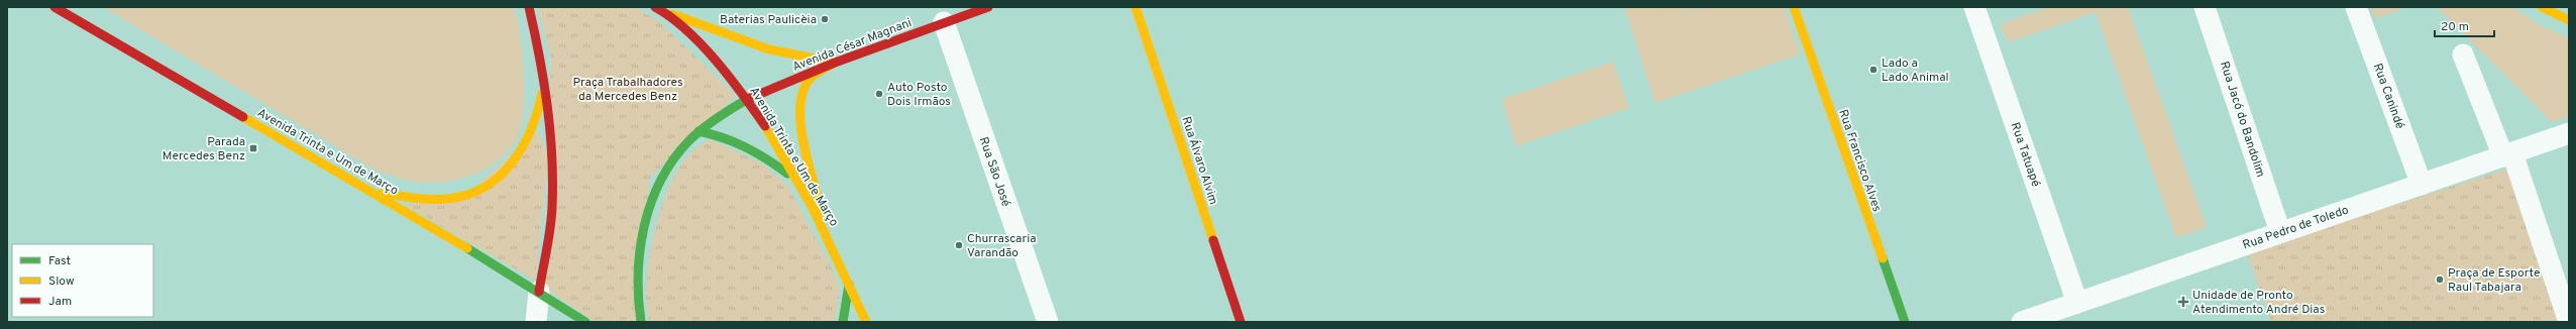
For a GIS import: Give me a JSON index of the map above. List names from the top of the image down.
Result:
{
  "streets": {
    "main road": [
      "Avenida César Magnani",
      "Avenida Trinta e Um de Março",
      "Rua Álvaro Alvim",
      "Rua Francisco Alves"
    ],
    "street": [
      "Rua Canindé",
      "Rua Jacó do Bandolim",
      "Rua Tatuapé",
      "Rua São José",
      "Rua Pedro de Toledo"
    ]
  },
  "crossings": [
    ["Avenida César Magnani", "Avenida Trinta e Um de Março"],
    ["Avenida César Magnani", "Rua São José"],
    ["Rua Canindé", "Rua Pedro de Toledo"],
    ["Rua Jacó do Bandolim", "Rua Pedro de Toledo"],
    ["Rua Tatuapé", "Rua Pedro de Toledo"]
  ],
  "parks": ["Praça Trabalhadores da Mercedes Benz"],
  "places": {
    "other": [
      "Baterias Paulicèia",
      "Lado a Lado Animal",
      "Auto Posto Dois Irmãos",
      "Churrascaria Varandão",
      "Praça de Esporte Raul Tabajara"
    ],
    "transit": ["Parada Mercedes Benz"],
    "health": ["Unidade de Pronto Atendimento André Dias"]
  },
  "legend": ["Fast", "Slow", "Jam"],
  "scale_bar": "20 m"
}
